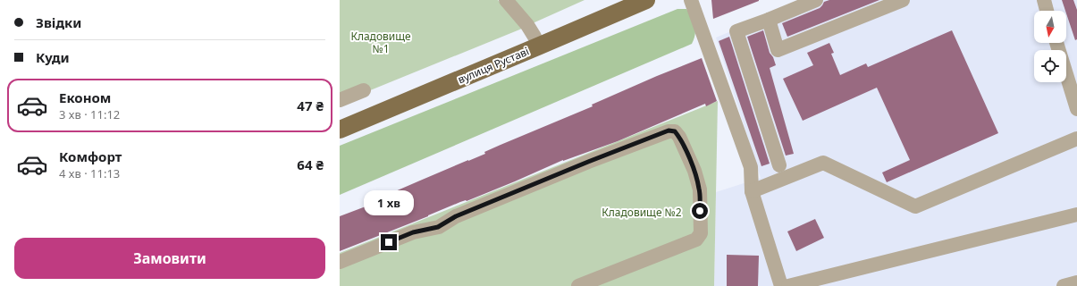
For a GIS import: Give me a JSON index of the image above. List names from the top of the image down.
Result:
{
  "streets": {
    "main road": ["вулиця Руставі"]
  },
  "parks": ["Кладовище №1", "Кладовище №2"],
  "north": "bottom",
  "page": {
    "banner": ["Звідки", "Куди"],
    "list": [
      {
        "name": "Економ",
        "note": "3 хв · 11:12",
        "value": "47 ₴"
      },
      {
        "name": "Комфорт",
        "note": "4 хв · 11:13",
        "value": "64 ₴"
      }
    ],
    "bubble": "1 хв",
    "buttons": "Замовити"
  }
}
